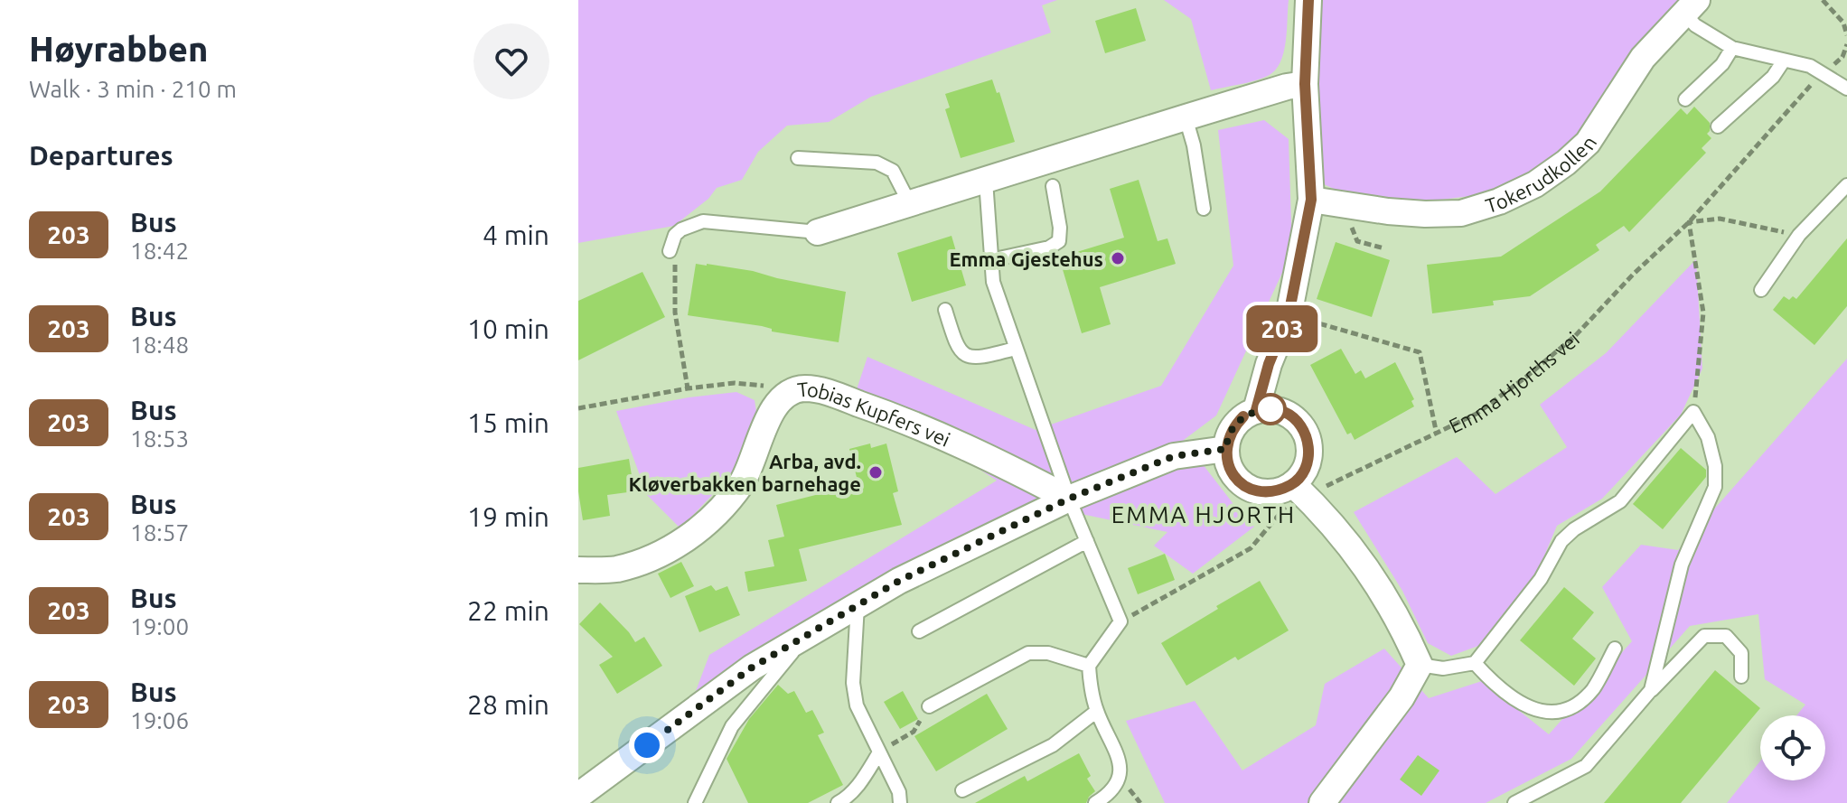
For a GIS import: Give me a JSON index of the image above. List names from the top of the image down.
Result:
{
  "streets": {
    "street": ["Tokerudkollen", "Tobias Kupfers vei"],
    "path": ["Emma Hjorths vei"]
  },
  "districts": ["EMMA HJORTH"],
  "places": ["Emma Gjestehus", "Arba, avd. Kløverbakken barnehage"],
  "lines": ["bus line 203"],
  "page": {
    "heading": [
      ["Høyrabben", "Walk · 3 min · 210 m"],
      "Departures"
    ],
    "on_map": "203",
    "list": [
      {
        "mark": "203",
        "name": "Bus",
        "note": "18:42",
        "value": "4 min"
      },
      {
        "mark": "203",
        "name": "Bus",
        "note": "18:48",
        "value": "10 min"
      },
      {
        "mark": "203",
        "name": "Bus",
        "note": "18:53",
        "value": "15 min"
      },
      {
        "mark": "203",
        "name": "Bus",
        "note": "18:57",
        "value": "19 min"
      },
      {
        "mark": "203",
        "name": "Bus",
        "note": "19:00",
        "value": "22 min"
      },
      {
        "mark": "203",
        "name": "Bus",
        "note": "19:06",
        "value": "28 min"
      }
    ]
  }
}
